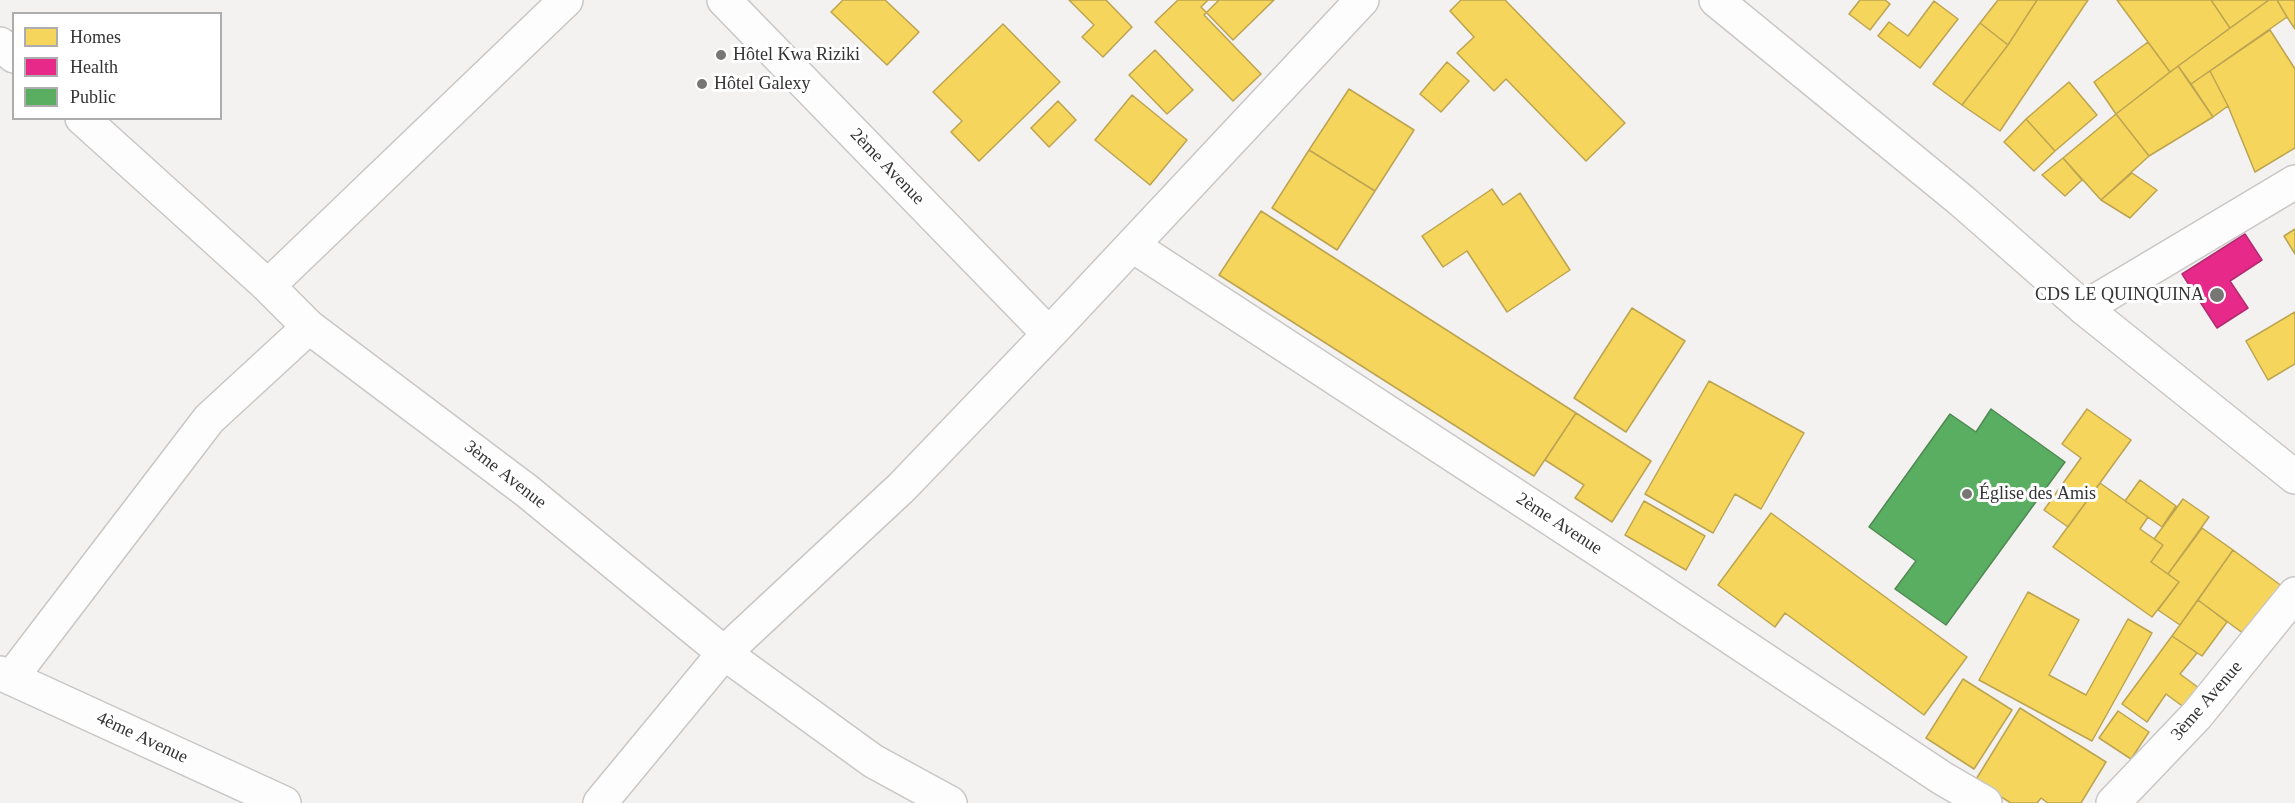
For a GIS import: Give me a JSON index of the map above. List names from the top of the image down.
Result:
{
  "streets": {
    "street": ["2ème Avenue", "3ème Avenue", "4ème Avenue"]
  },
  "places": [
    "Hôtel Kwa Riziki",
    "Hôtel Galexy",
    "CDS LE QUINQUINA",
    "Église des Amis"
  ],
  "legend": ["Homes", "Health", "Public"]
}
